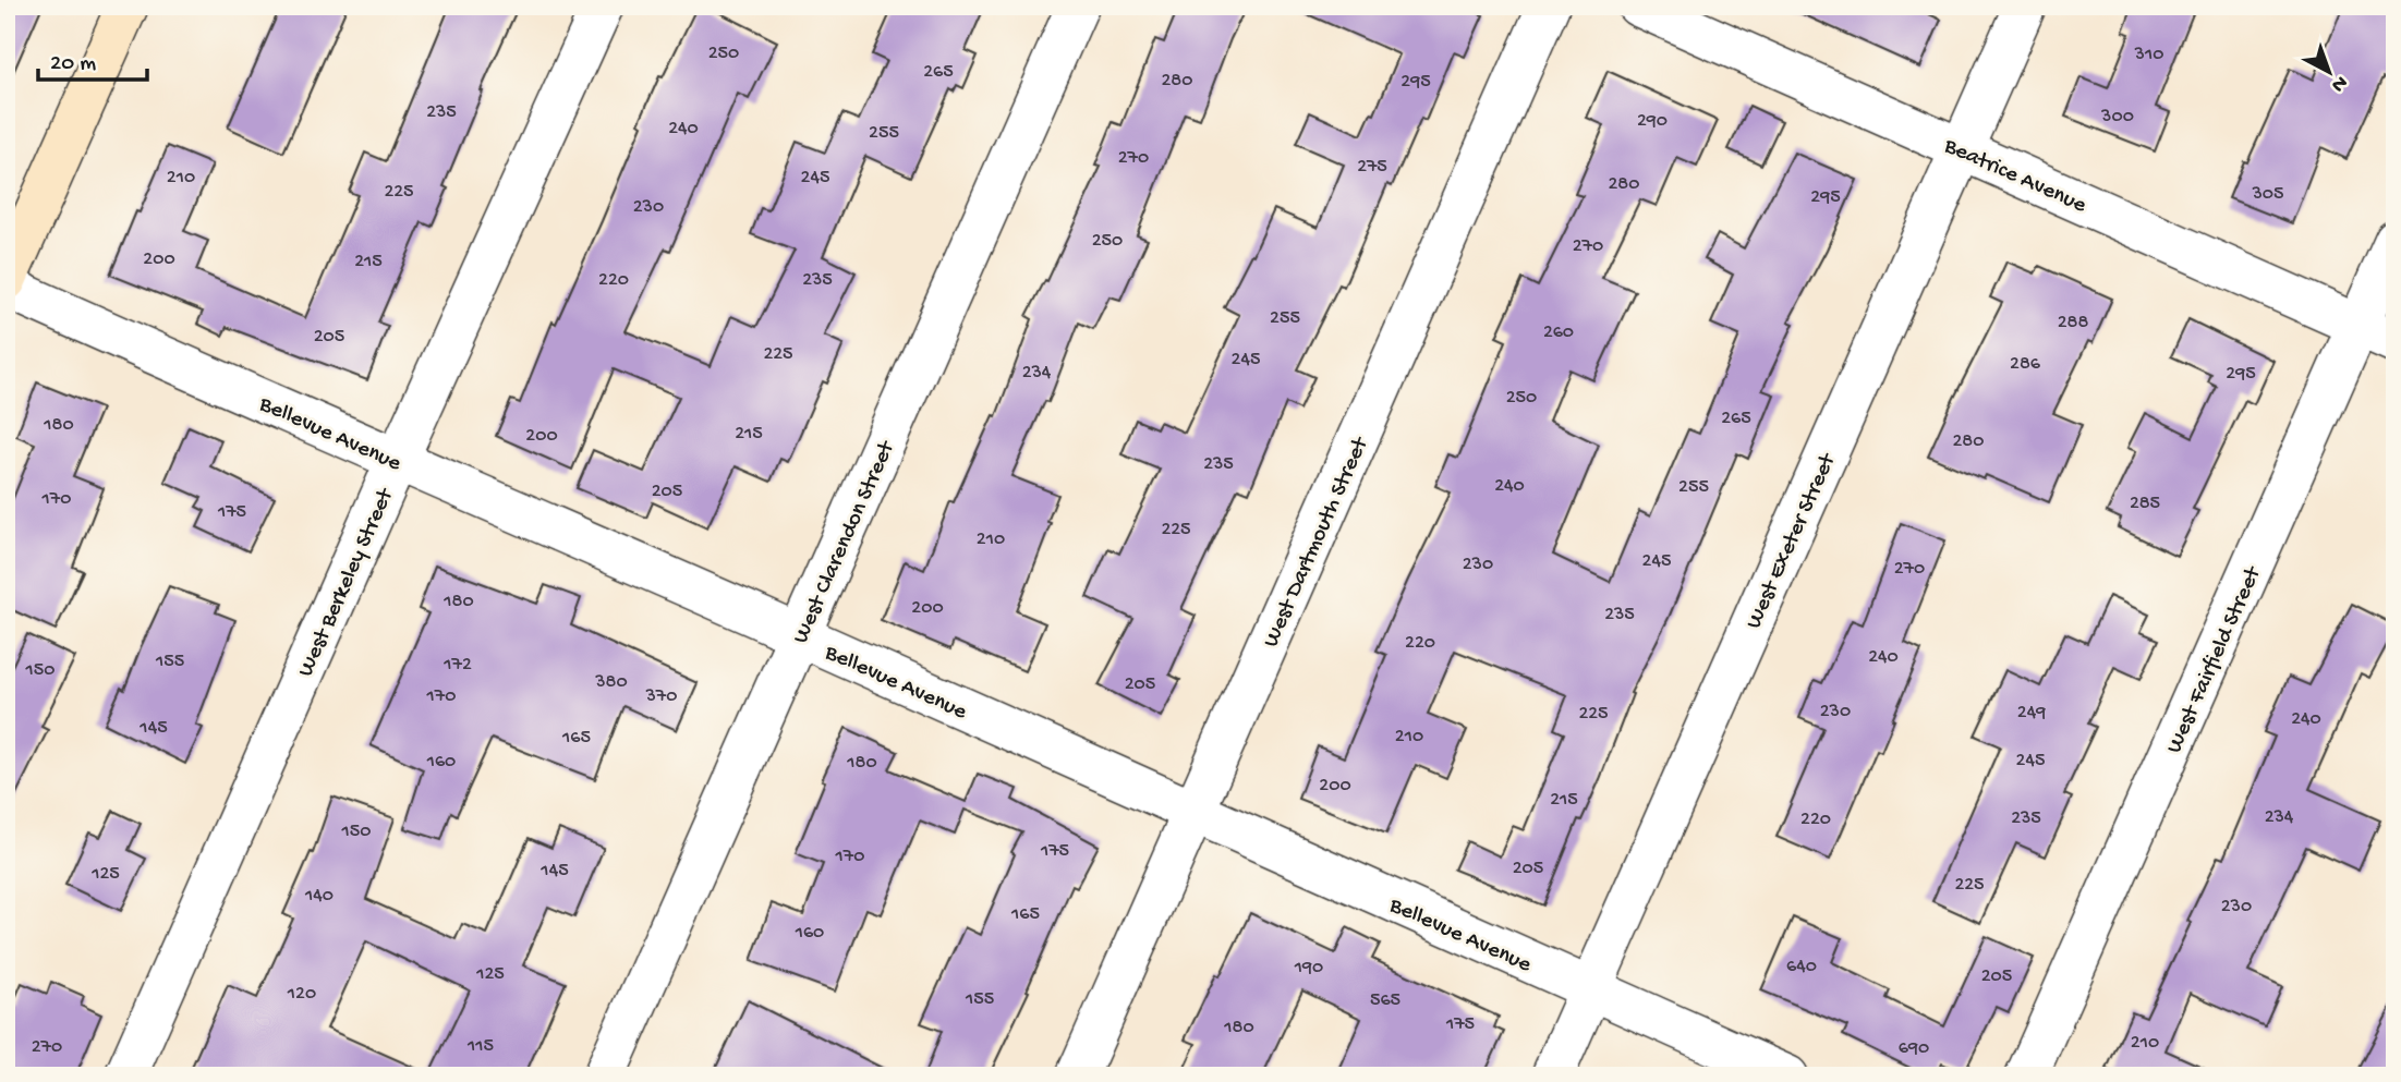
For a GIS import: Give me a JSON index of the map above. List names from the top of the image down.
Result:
{
  "streets": {
    "street": [
      "Beatrice Avenue",
      "Bellevue Avenue",
      "West Exeter Street",
      "West Clarendon Street",
      "West Dartmouth Street",
      "West Berkeley Street",
      "West Fairfield Street"
    ]
  },
  "crossings": [
    ["Beatrice Avenue", "West Exeter Street"],
    ["Beatrice Avenue", "West Fairfield Street"],
    ["Bellevue Avenue", "West Exeter Street"],
    ["Bellevue Avenue", "West Clarendon Street"],
    ["Bellevue Avenue", "West Dartmouth Street"],
    ["Bellevue Avenue", "West Berkeley Street"]
  ],
  "house_numbers": [
    "250",
    "310",
    "265",
    "280",
    "295",
    "235",
    "300",
    "290",
    "240",
    "255",
    "270",
    "275",
    "210",
    "245",
    "280",
    "225",
    "305",
    "295",
    "230",
    "250",
    "270",
    "200",
    "215",
    "220",
    "235",
    "255",
    "288",
    "260",
    "205",
    "225",
    "245",
    "286",
    "234",
    "295",
    "250",
    "265",
    "180",
    "215",
    "200",
    "280",
    "235",
    "240",
    "255",
    "205",
    "170",
    "285",
    "175",
    "225",
    "210",
    "245",
    "230",
    "270",
    "180",
    "200",
    "235",
    "220",
    "240",
    "155",
    "172",
    "150",
    "380",
    "205",
    "170",
    "370",
    "230",
    "249",
    "225",
    "240",
    "145",
    "210",
    "165",
    "245",
    "160",
    "180",
    "200",
    "215",
    "234",
    "235",
    "220",
    "150",
    "175",
    "170",
    "205",
    "145",
    "125",
    "225",
    "140",
    "230",
    "165",
    "160",
    "640",
    "190",
    "125",
    "205",
    "120",
    "155",
    "565",
    "175",
    "180",
    "210",
    "115",
    "270",
    "690"
  ],
  "scale_bar": "20 m",
  "north": "bottom right"
}
